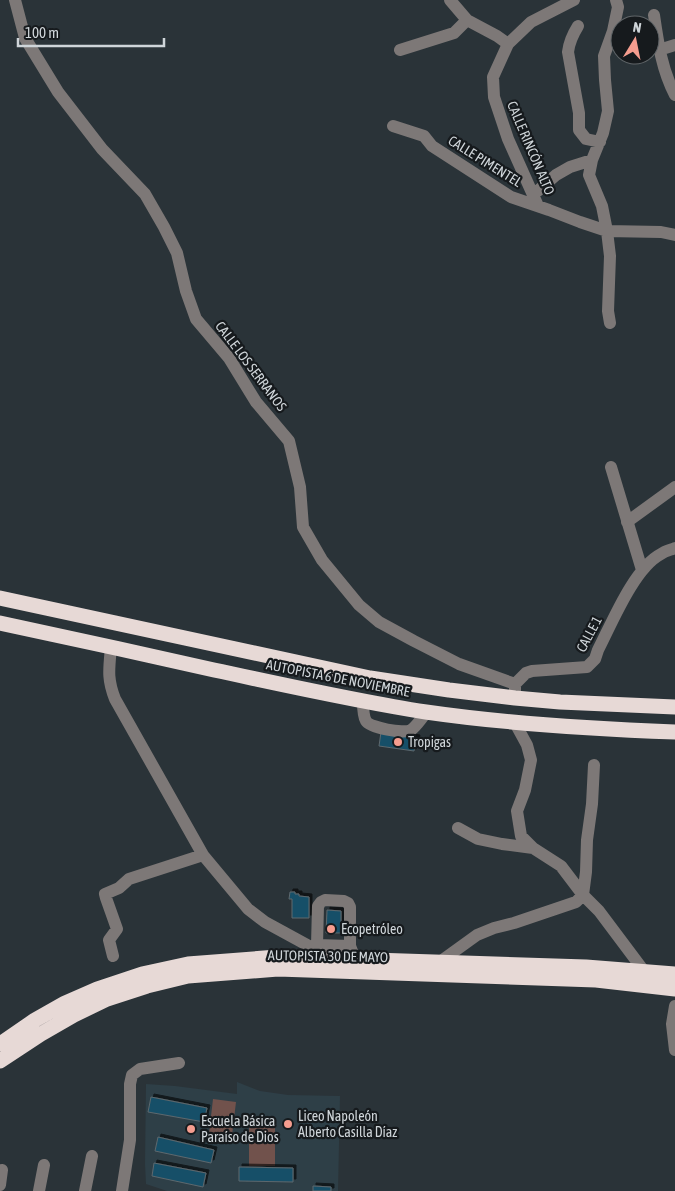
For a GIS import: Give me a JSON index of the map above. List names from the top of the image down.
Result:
{
  "streets": {
    "highway": ["AUTOPISTA 6 DE NOVIEMBRE", "AUTOPISTA 30 DE MAYO"],
    "street": [
      "CALLE RINCÓN ALTO",
      "CALLE PIMENTEL",
      "CALLE LOS SERRANOS",
      "CALLE 1"
    ]
  },
  "crossings": [
    ["CALLE RINCÓN ALTO", "CALLE PIMENTEL"],
    ["CALLE LOS SERRANOS", "CALLE 1"],
    ["CALLE LOS SERRANOS", "AUTOPISTA 6 DE NOVIEMBRE"],
    ["CALLE 1", "AUTOPISTA 6 DE NOVIEMBRE"]
  ],
  "places": [
    "Tropigas",
    "Ecopetróleo",
    "Liceo Napoleón Alberto Casilla Díaz",
    "Escuela Básica Paraíso de Dios"
  ],
  "scale_bar": "100 m",
  "north": "top"
}
